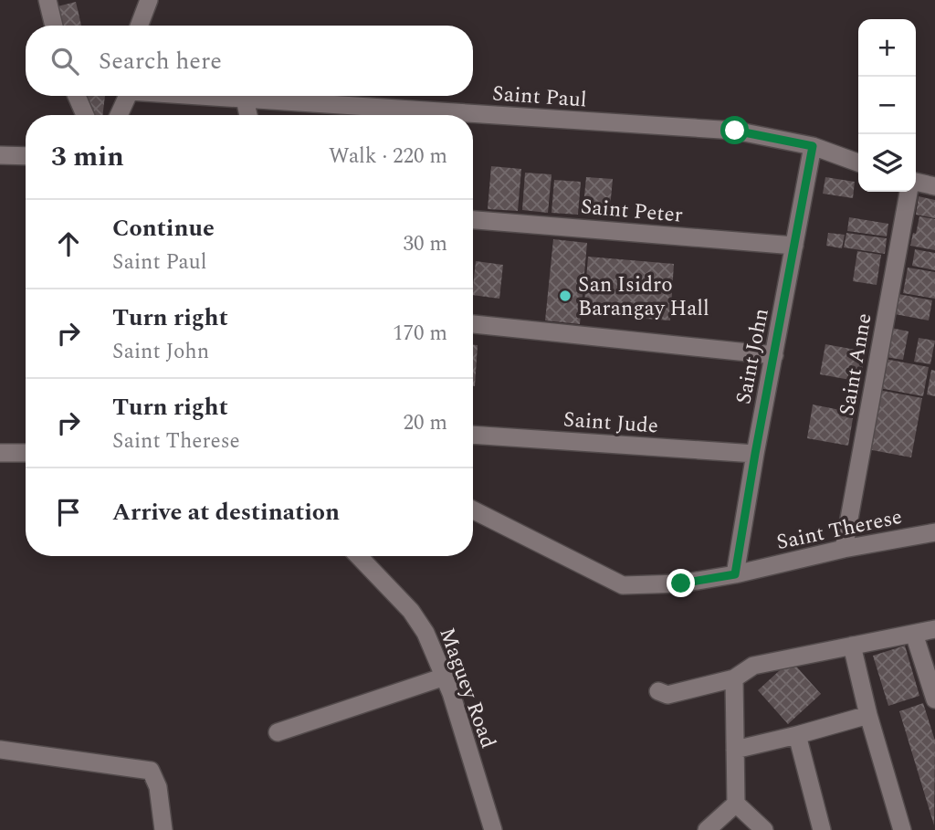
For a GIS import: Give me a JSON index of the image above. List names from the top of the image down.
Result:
{
  "streets": {
    "street": [
      "Saint Paul",
      "Saint Peter",
      "Saint John",
      "Saint Anne",
      "Saint Jude",
      "Saint Therese",
      "Maguey Road"
    ]
  },
  "crossings": [
    ["Saint Paul", "Saint John"],
    ["Saint Peter", "Saint John"],
    ["Saint John", "Saint Jude"],
    ["Saint John", "Saint Therese"],
    ["Saint Anne", "Saint Therese"]
  ],
  "places": ["San Isidro Barangay Hall"],
  "page": {
    "map_buttons": ["+", "−"],
    "search": "Search here",
    "heading": ["3 min", "Walk · 220 m"],
    "list": [
      ["Continue", "Saint Paul", "30 m"],
      ["Turn right", "Saint John", "170 m"],
      ["Turn right", "Saint Therese", "20 m"],
      "Arrive at destination"
    ]
  }
}
